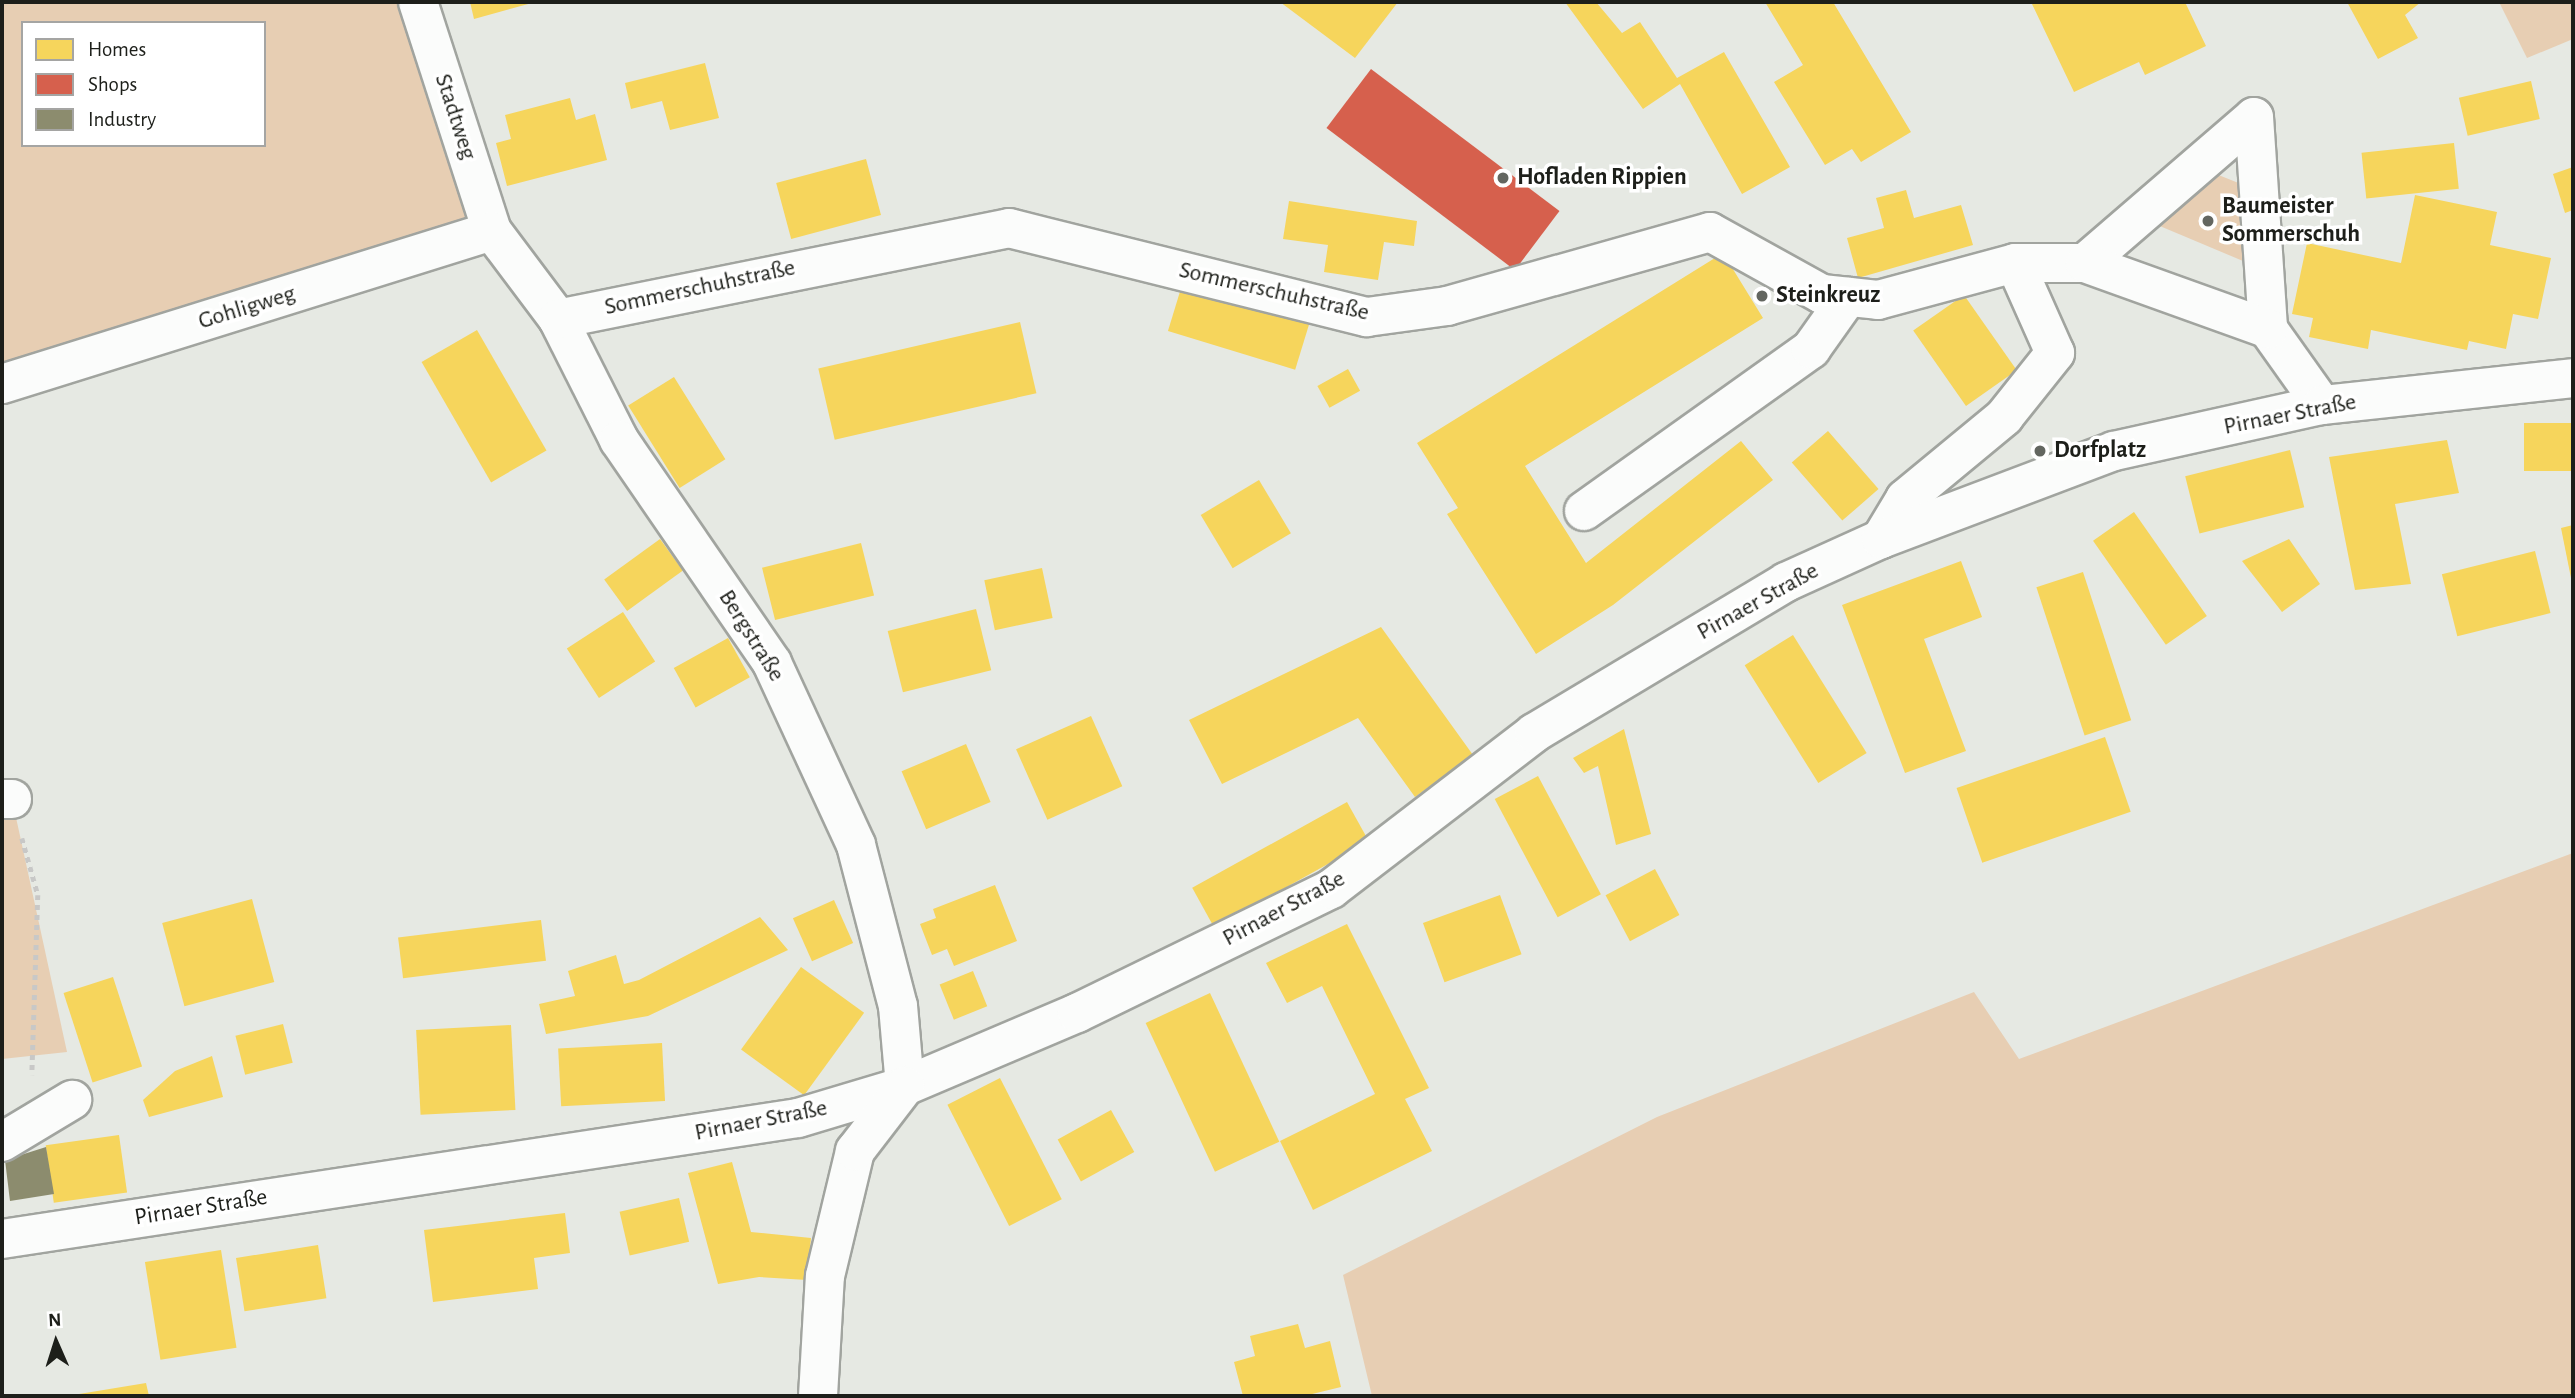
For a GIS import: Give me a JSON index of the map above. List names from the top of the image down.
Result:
{
  "streets": {
    "street": [
      "Stadtweg",
      "Sommerschuhstraße",
      "Gohligweg",
      "Pirnaer Straße",
      "Bergstraße"
    ]
  },
  "crossings": [
    ["Stadtweg", "Gohligweg"],
    ["Stadtweg", "Bergstraße"],
    ["Sommerschuhstraße", "Bergstraße"],
    ["Gohligweg", "Bergstraße"],
    ["Pirnaer Straße", "Bergstraße"]
  ],
  "places": [
    "Hofladen Rippien",
    "Baumeister Sommerschuh",
    "Steinkreuz",
    "Dorfplatz"
  ],
  "legend": ["Homes", "Shops", "Industry"],
  "north": "top"
}
